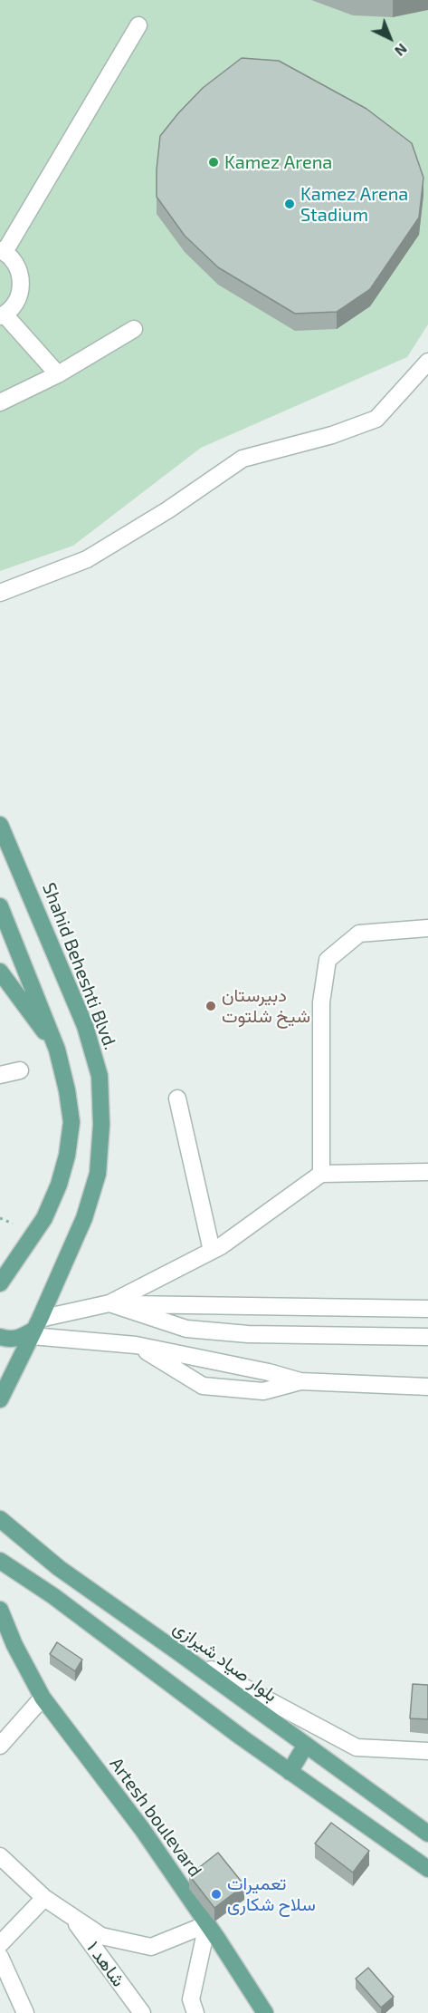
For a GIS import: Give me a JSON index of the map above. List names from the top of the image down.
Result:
{
  "streets": {
    "main road": ["Shahid Beheshti Blvd.", "بلوار صیاد شیرازی", "Artesh boulevard"],
    "street": ["شاهد ۱"]
  },
  "crossings": [
    ["Artesh boulevard", "شاهد ۱"]
  ],
  "places": [
    "Kamez Arena",
    "Kamez Arena Stadium",
    "دبیرستان شیخ شلتوت",
    "تعمیرات سلاح شکاری"
  ],
  "north": "bottom right"
}
